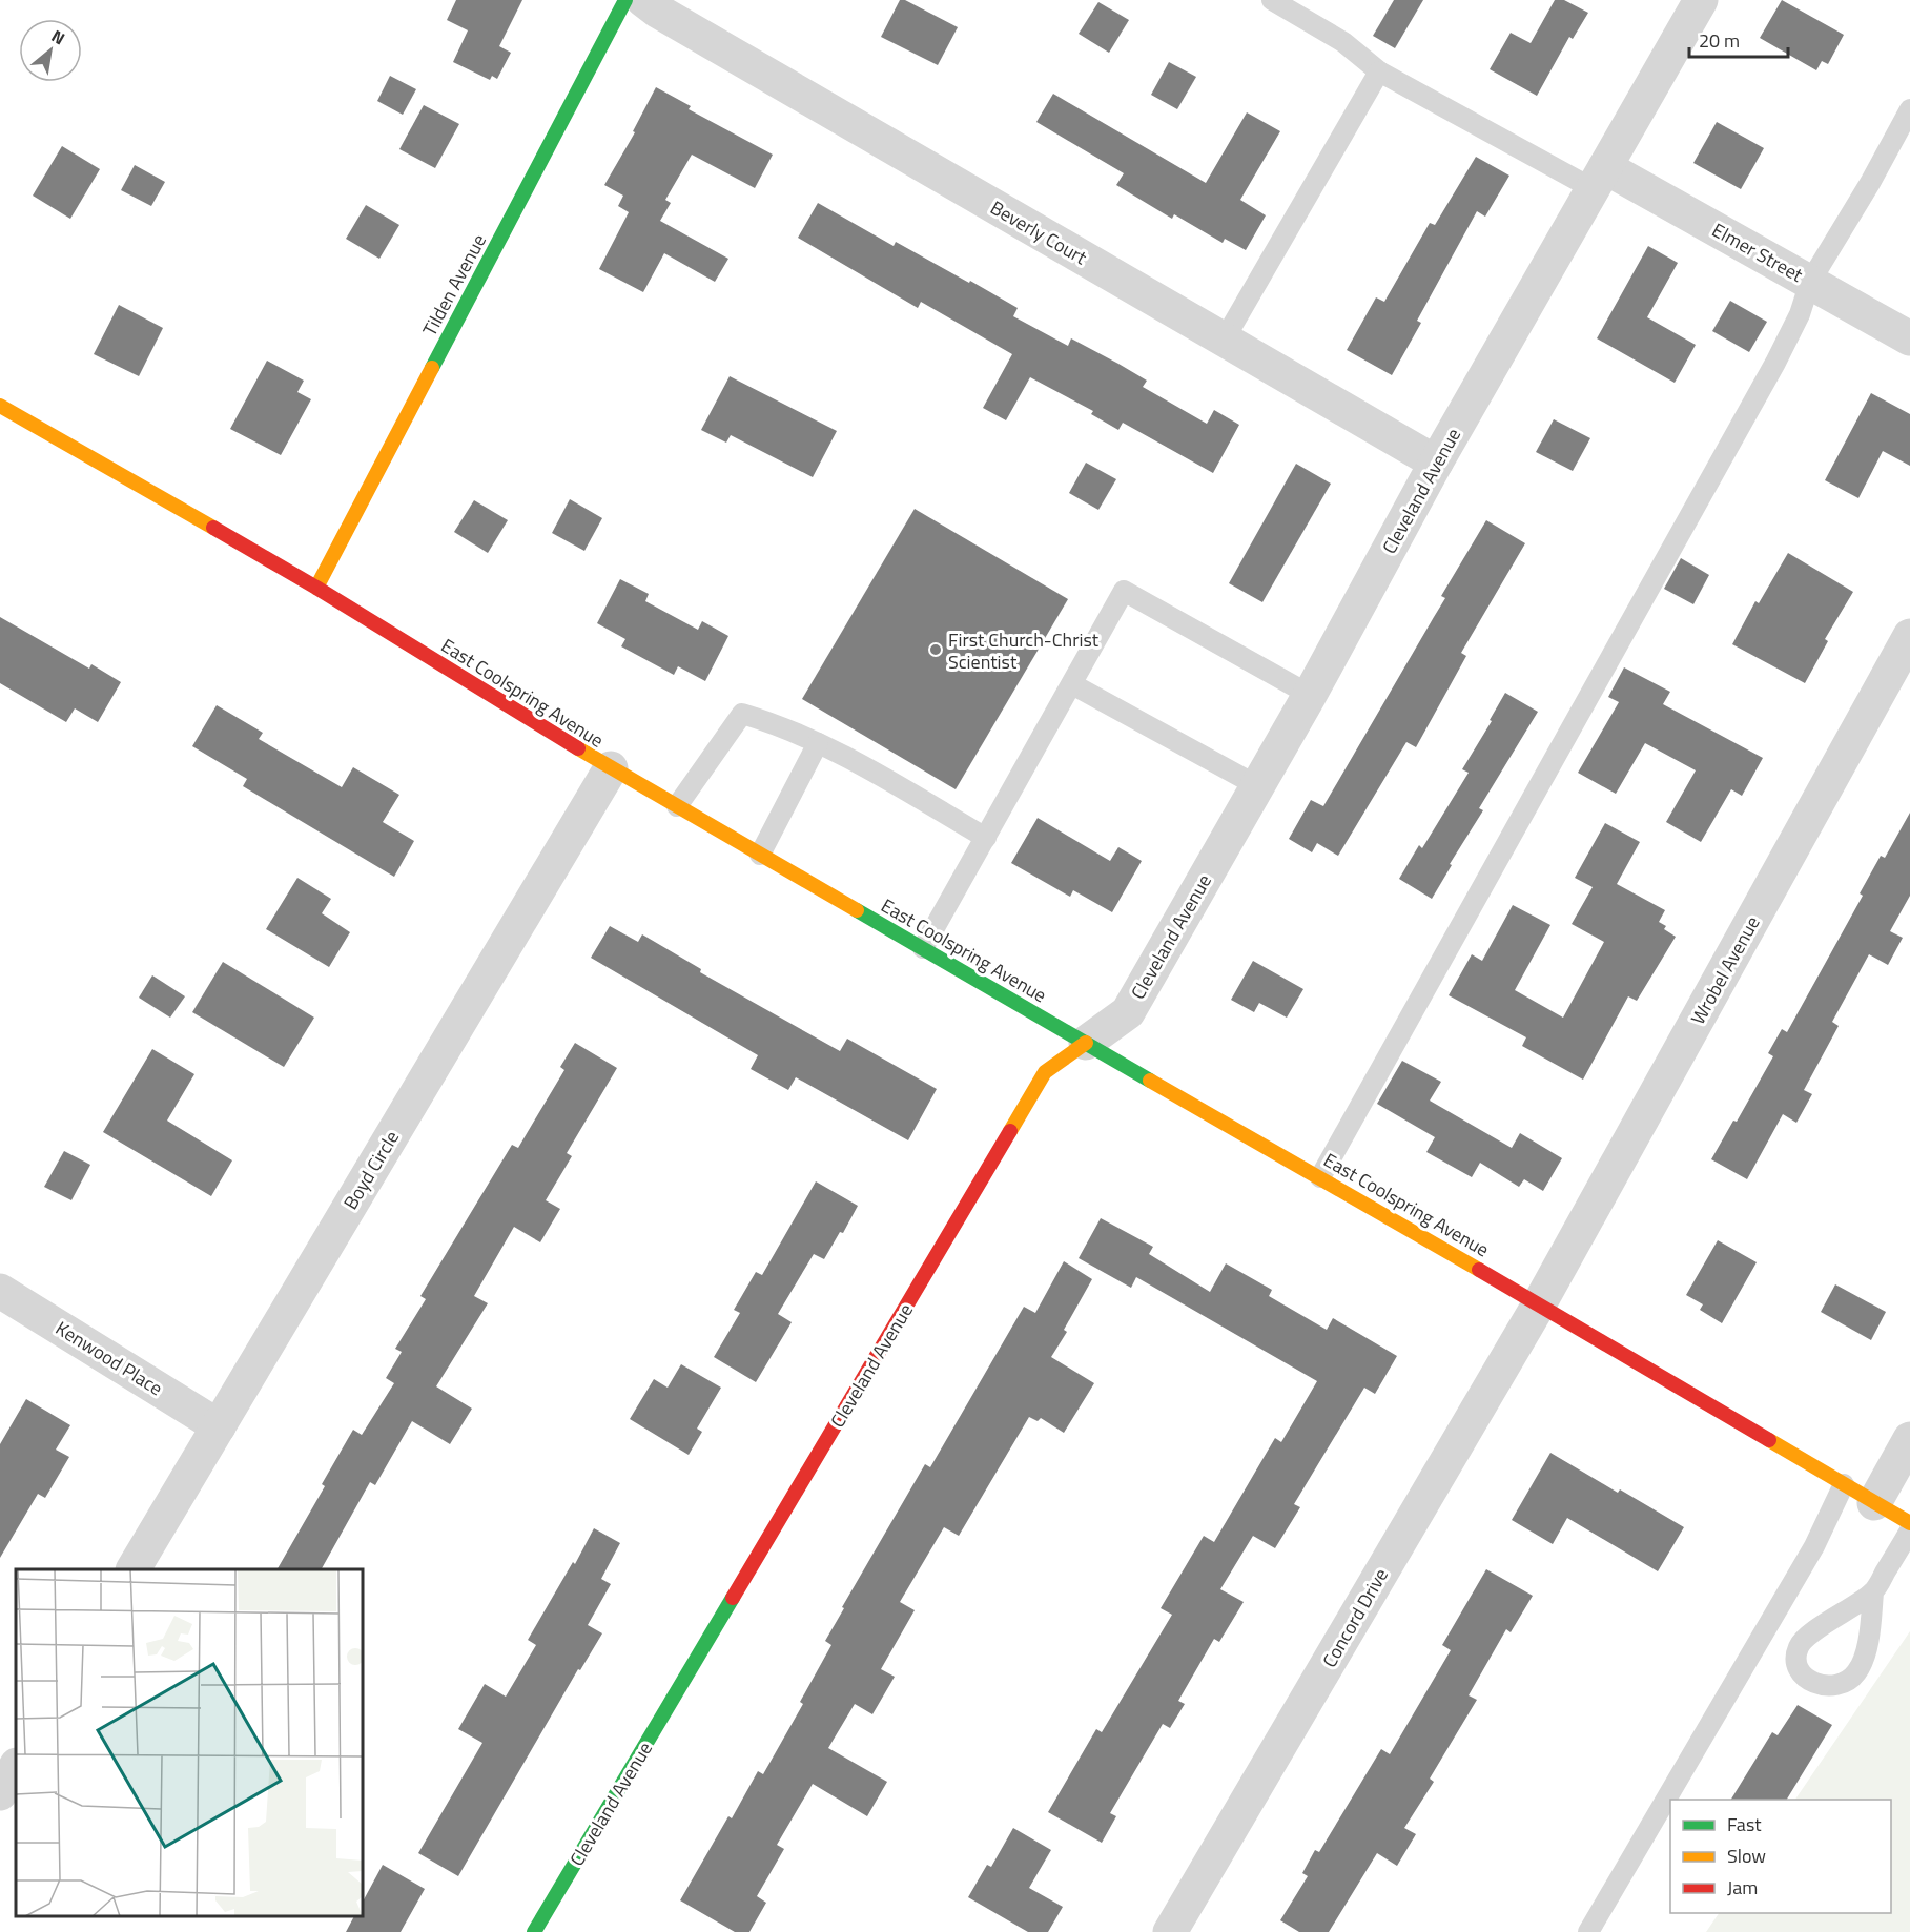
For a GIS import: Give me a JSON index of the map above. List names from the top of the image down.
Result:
{
  "streets": {
    "street": [
      "Beverly Court",
      "Elmer Street",
      "Tilden Avenue",
      "Cleveland Avenue",
      "East Coolspring Avenue",
      "Wrobel Avenue",
      "Boyd Circle",
      "Kenwood Place",
      "Concord Drive"
    ]
  },
  "crossings": [
    ["Beverly Court", "Cleveland Avenue"],
    ["Elmer Street", "Cleveland Avenue"],
    ["Tilden Avenue", "East Coolspring Avenue"],
    ["Cleveland Avenue", "East Coolspring Avenue"],
    ["East Coolspring Avenue", "Wrobel Avenue"],
    ["East Coolspring Avenue", "Boyd Circle"],
    ["East Coolspring Avenue", "Concord Drive"],
    ["Wrobel Avenue", "Concord Drive"],
    ["Boyd Circle", "Kenwood Place"]
  ],
  "places": ["First Church-Christ Scientist"],
  "legend": ["Fast", "Slow", "Jam"],
  "scale_bar": "20 m",
  "north": "top right"
}
